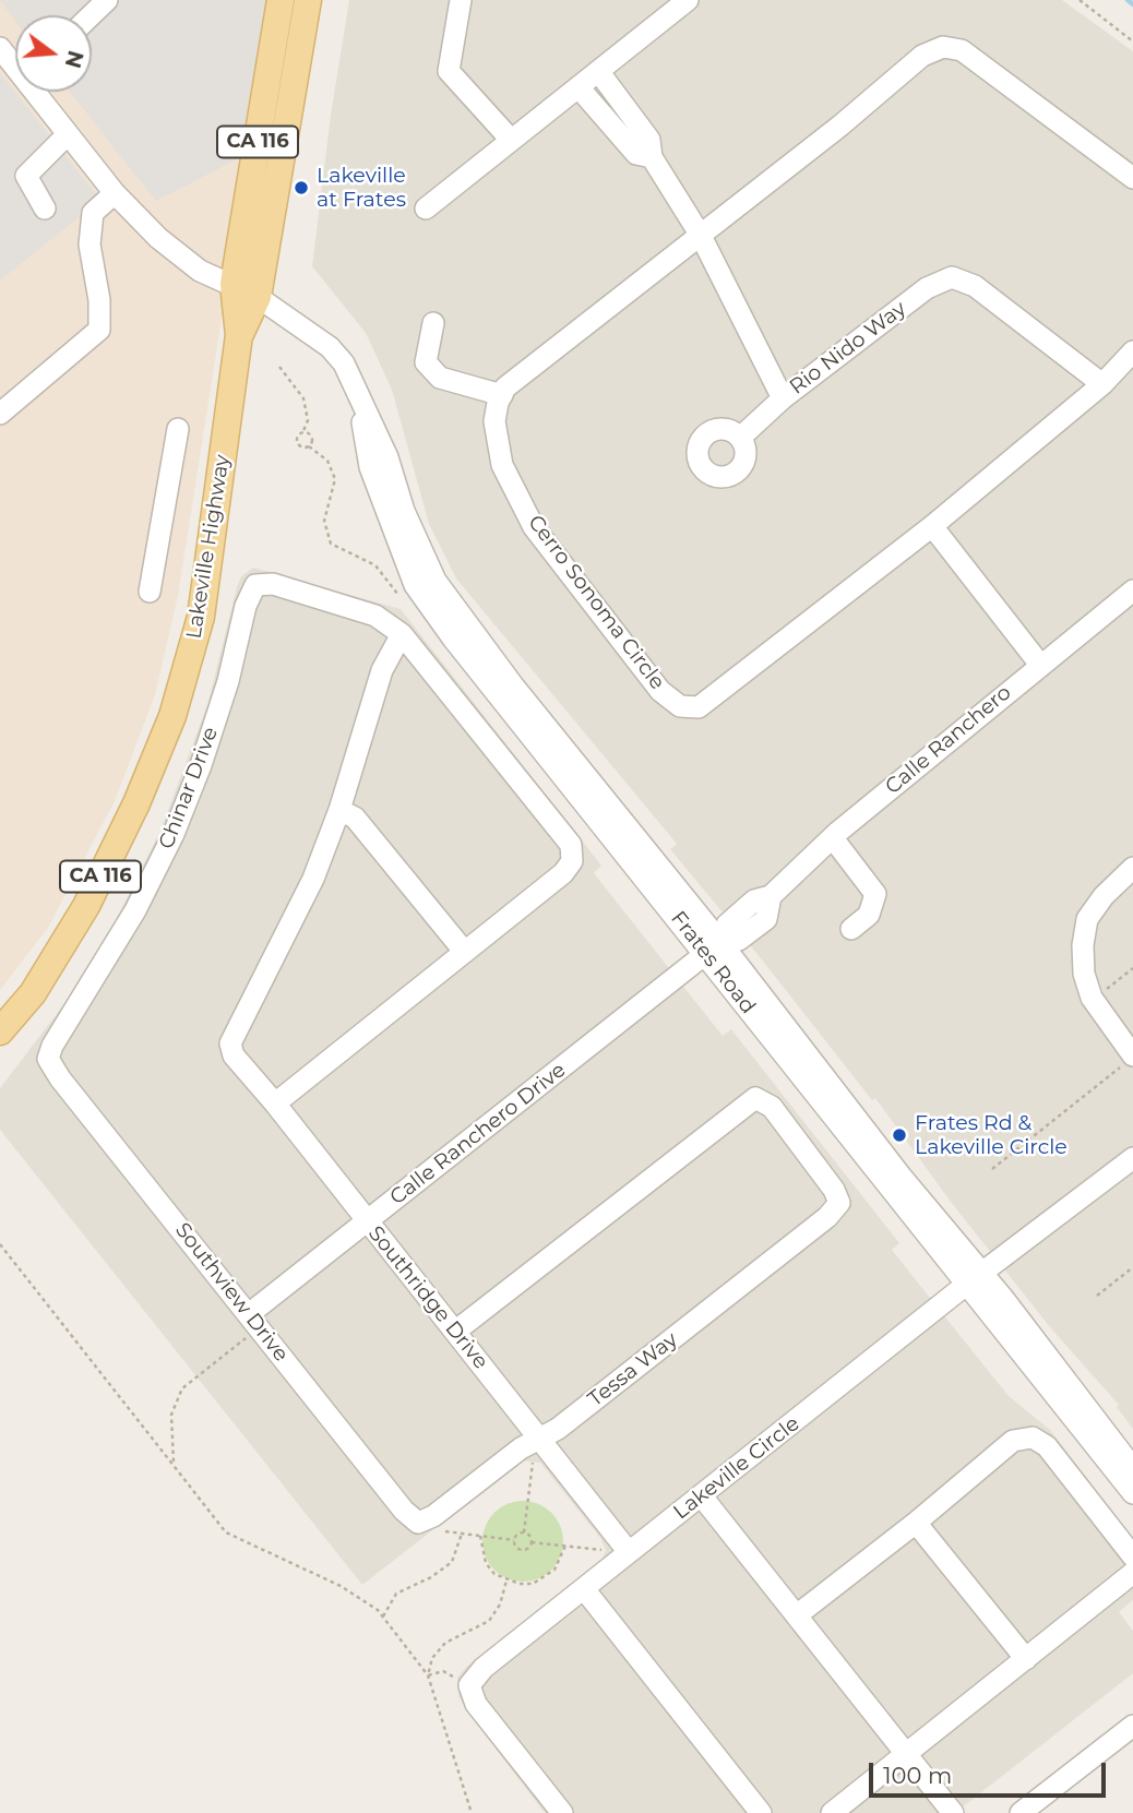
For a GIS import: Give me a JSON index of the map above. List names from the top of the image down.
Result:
{
  "streets": {
    "main road": ["CA 116", "Lakeville Highway"],
    "street": [
      "Rio Nido Way",
      "Cerro Sonoma Circle",
      "Calle Ranchero",
      "Chinar Drive",
      "Frates Road",
      "Calle Ranchero Drive",
      "Southview Drive",
      "Southridge Drive",
      "Tessa Way",
      "Lakeville Circle"
    ]
  },
  "crossings": [
    ["Rio Nido Way", "Cerro Sonoma Circle"],
    ["Lakeville Highway", "Frates Road"],
    ["Calle Ranchero", "Frates Road"],
    ["Calle Ranchero", "Calle Ranchero Drive"],
    ["Chinar Drive", "Southview Drive"],
    ["Frates Road", "Calle Ranchero Drive"],
    ["Frates Road", "Lakeville Circle"],
    ["Calle Ranchero Drive", "Southview Drive"],
    ["Calle Ranchero Drive", "Southridge Drive"],
    ["Southview Drive", "Tessa Way"],
    ["Southridge Drive", "Tessa Way"],
    ["Southridge Drive", "Lakeville Circle"]
  ],
  "places": ["Lakeville at Frates", "Frates Rd & Lakeville Circle"],
  "scale_bar": "100 m",
  "north": "right"
}
